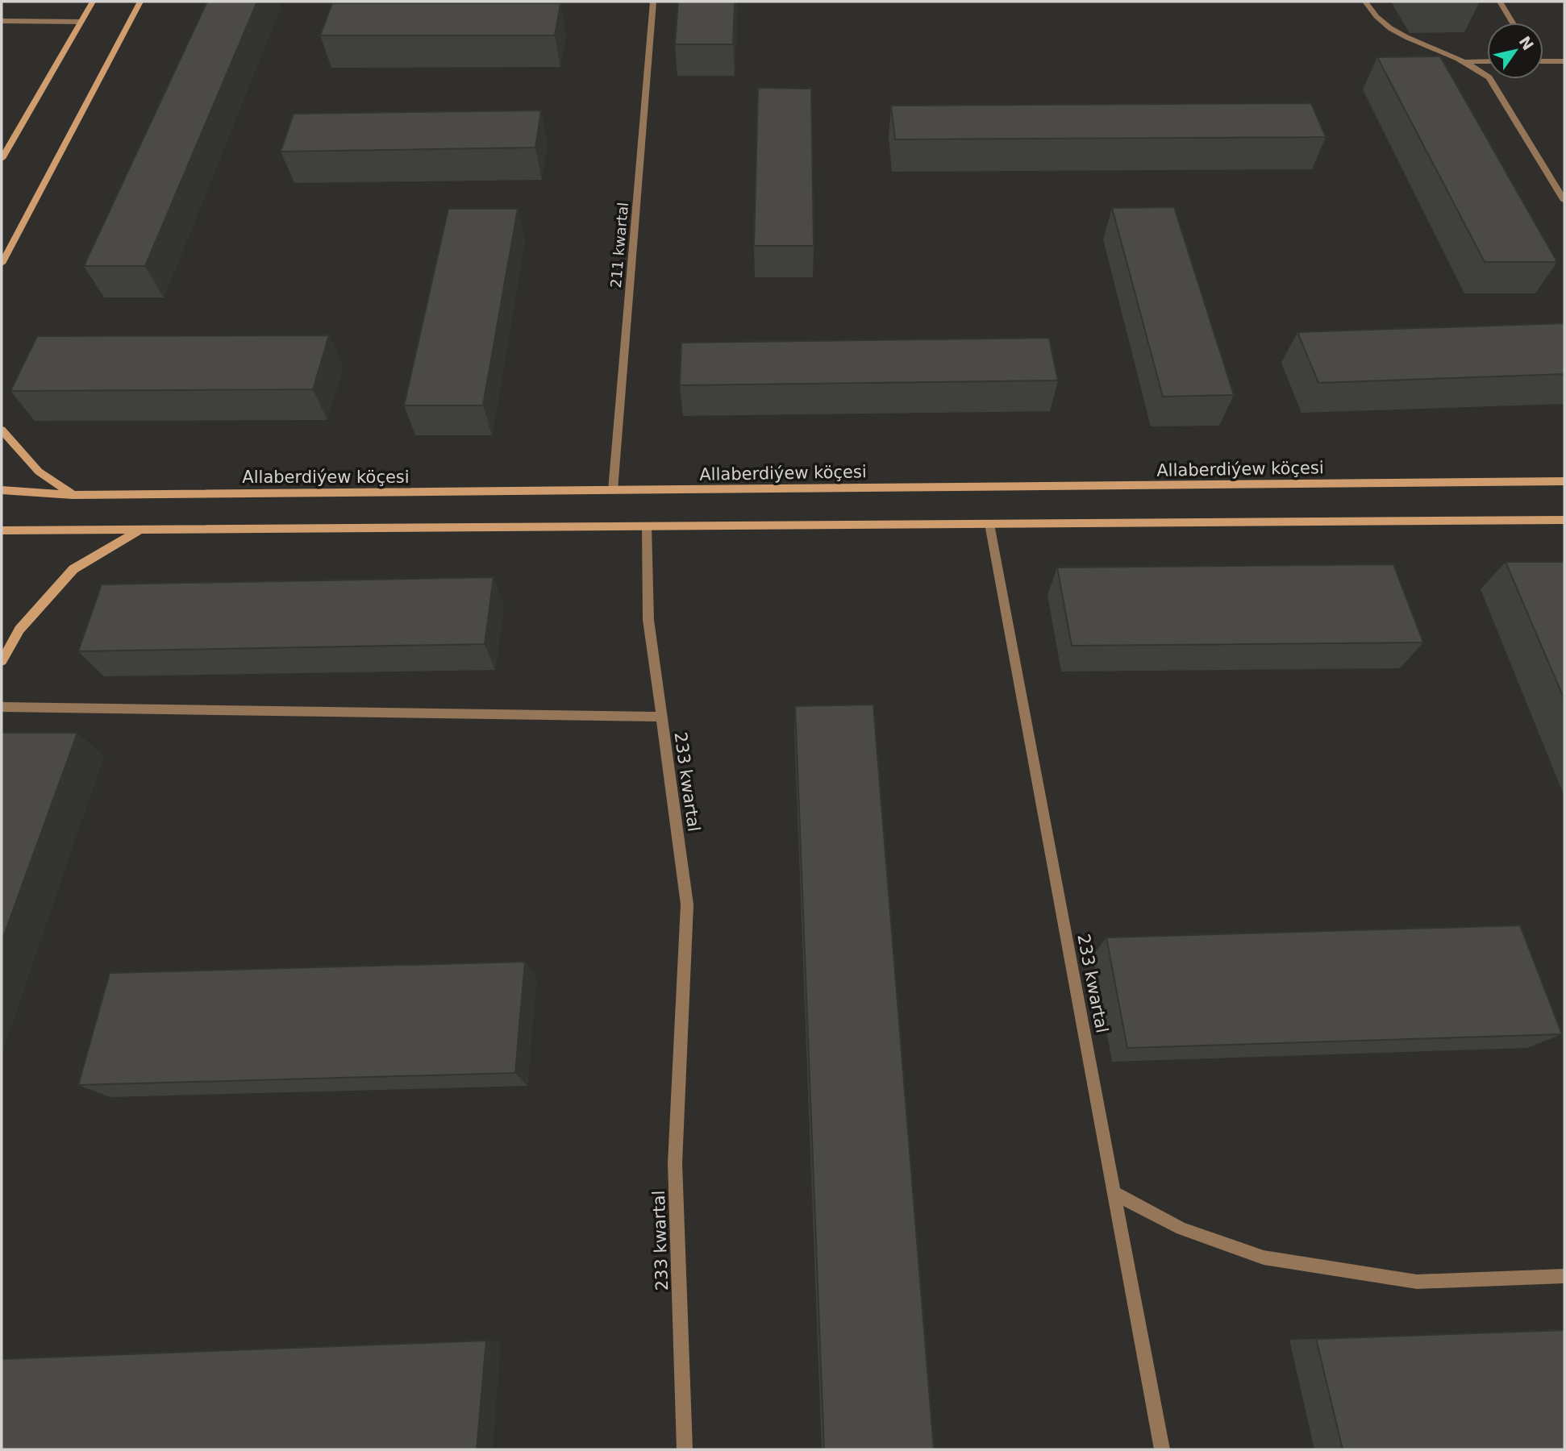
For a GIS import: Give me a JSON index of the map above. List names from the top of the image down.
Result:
{
  "streets": {
    "street": ["Allaberdiýew köçesi"],
    "lane": ["211 kwartal", "233 kwartal"]
  },
  "crossings": [
    ["211 kwartal", "Allaberdiýew köçesi"]
  ],
  "north": "top right"
}
